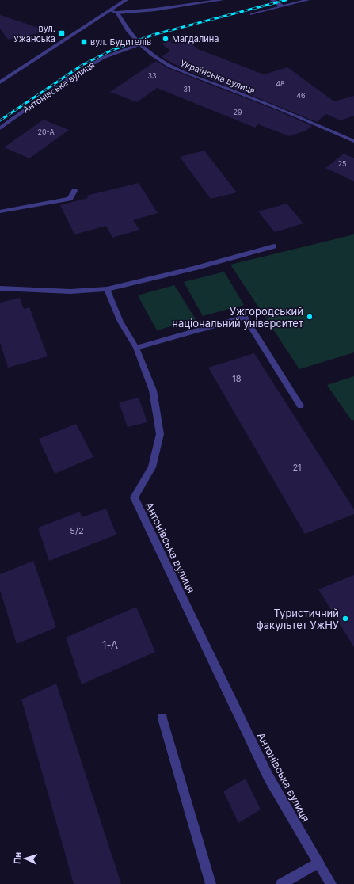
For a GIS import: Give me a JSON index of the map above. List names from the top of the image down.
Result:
{
  "streets": {
    "street": ["Українська вулиця", "Антонівська вулиця"]
  },
  "crossings": [
    ["Українська вулиця", "Антонівська вулиця"]
  ],
  "places": {
    "transit": ["вул. Ужанська", "вул. Будителів"],
    "other": ["Магдалина", "Ужгородський національний університет", "Туристичний факультет УжНУ"]
  },
  "house_numbers": [
    "33",
    "48",
    "31",
    "46",
    "29",
    "20-А",
    "25",
    "18",
    "21",
    "5/2",
    "1-А"
  ],
  "north": "left"
}
